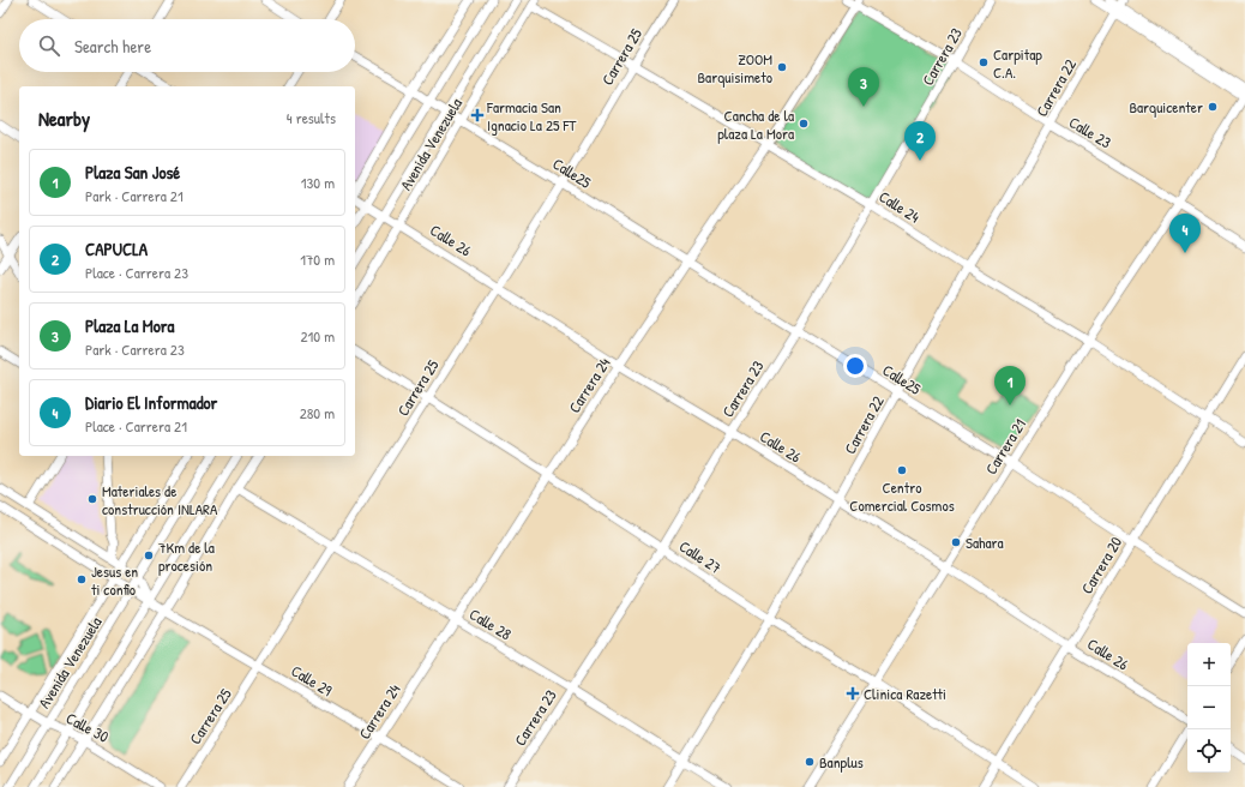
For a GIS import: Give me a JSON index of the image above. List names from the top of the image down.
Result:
{
  "streets": {
    "street": [
      "Carrera 25",
      "Carrera 23",
      "Carrera 22",
      "Calle 23",
      "Avenida Venezuela",
      "Calle25",
      "Calle 24",
      "Calle 26",
      "Carrera 24",
      "Carrera 21",
      "Calle 27",
      "Carrera 20",
      "Calle 28",
      "Calle 29",
      "Calle 30"
    ]
  },
  "crossings": [
    ["Carrera 25", "Calle25"],
    ["Carrera 25", "Calle 24"],
    ["Carrera 25", "Calle 26"],
    ["Carrera 25", "Calle 27"],
    ["Carrera 25", "Calle 28"],
    ["Carrera 25", "Calle 29"],
    ["Carrera 23", "Calle 23"],
    ["Carrera 23", "Calle25"],
    ["Carrera 23", "Calle 24"],
    ["Carrera 23", "Calle 26"],
    ["Carrera 23", "Calle 27"],
    ["Carrera 23", "Calle 28"],
    ["Carrera 22", "Calle 23"],
    ["Carrera 22", "Calle25"],
    ["Carrera 22", "Calle 24"],
    ["Carrera 22", "Calle 26"],
    ["Carrera 22", "Calle 27"],
    ["Carrera 22", "Calle 28"],
    ["Calle 23", "Carrera 24"],
    ["Calle 23", "Carrera 21"],
    ["Avenida Venezuela", "Calle25"],
    ["Avenida Venezuela", "Calle 24"],
    ["Avenida Venezuela", "Calle 26"],
    ["Avenida Venezuela", "Calle 29"],
    ["Avenida Venezuela", "Calle 30"],
    ["Calle25", "Carrera 24"],
    ["Calle25", "Carrera 21"],
    ["Calle25", "Carrera 20"],
    ["Calle 24", "Carrera 24"],
    ["Calle 24", "Carrera 21"],
    ["Calle 24", "Carrera 20"],
    ["Calle 26", "Carrera 24"],
    ["Calle 26", "Carrera 21"],
    ["Calle 26", "Carrera 20"],
    ["Carrera 24", "Calle 27"],
    ["Carrera 24", "Calle 28"],
    ["Carrera 24", "Calle 29"],
    ["Carrera 21", "Calle 27"],
    ["Calle 27", "Carrera 20"]
  ],
  "places": {
    "other": [
      "Carpitap C.A.",
      "ZOOM Barquisimeto",
      "Barquicenter",
      "Cancha de la plaza La Mora",
      "Centro Comercial Cosmos",
      "Materiales de construcción INLARA",
      "Sahara",
      "7Km de la procesión",
      "Jesus en ti confio",
      "Banplus"
    ],
    "health": ["Farmacia San Ignacio La 25 FT", "Clinica Razetti"]
  },
  "page": {
    "search": "Search here",
    "pins": [
      "3",
      "2",
      "4",
      "1"
    ],
    "heading": ["Nearby", "4 results"],
    "list": [
      {
        "mark": "1",
        "name": "Plaza San José",
        "note": "Park · Carrera 21",
        "value": "130 m"
      },
      {
        "mark": "2",
        "name": "CAPUCLA",
        "note": "Place · Carrera 23",
        "value": "170 m"
      },
      {
        "mark": "3",
        "name": "Plaza La Mora",
        "note": "Park · Carrera 23",
        "value": "210 m"
      },
      {
        "mark": "4",
        "name": "Diario El Informador",
        "note": "Place · Carrera 21",
        "value": "280 m"
      }
    ],
    "map_buttons": ["+", "−"]
  }
}
